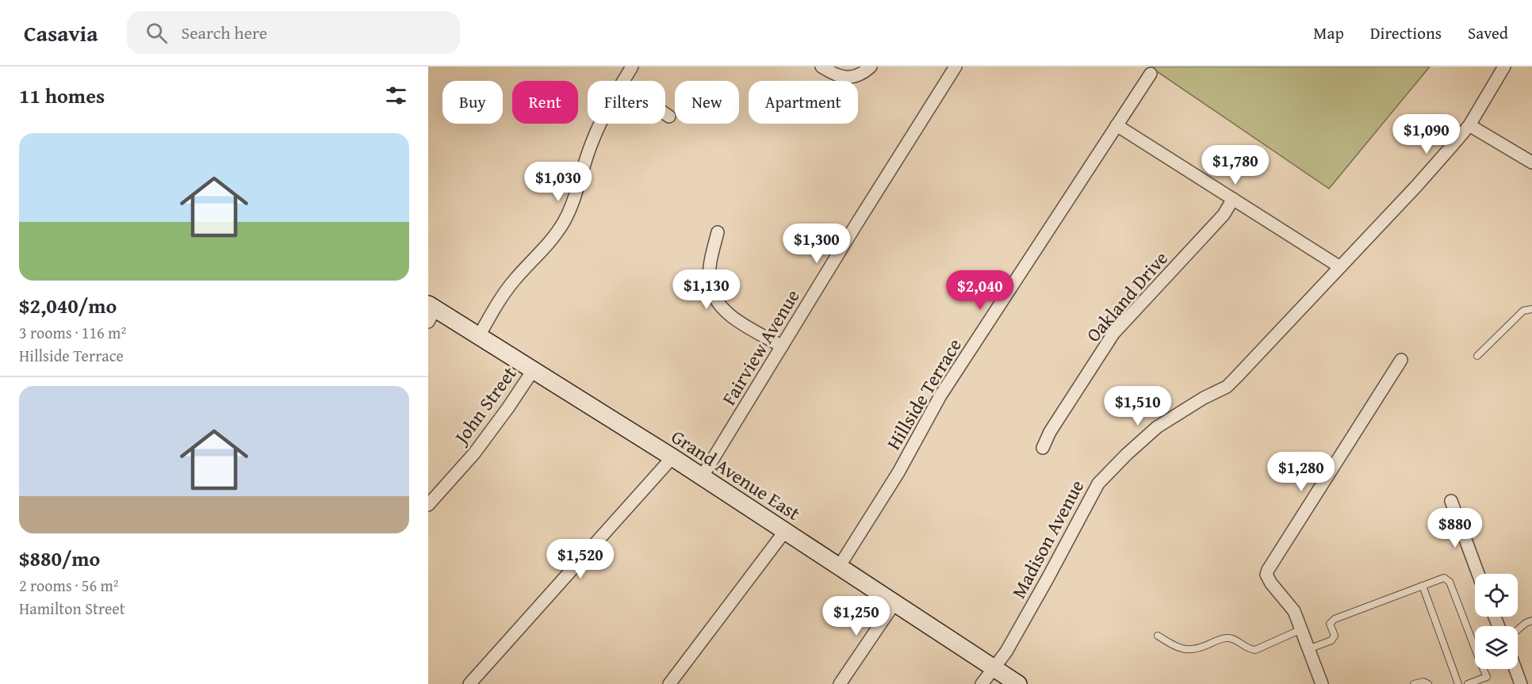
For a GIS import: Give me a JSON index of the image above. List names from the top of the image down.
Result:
{
  "streets": {
    "main road": ["Grand Avenue East"],
    "street": [
      "Oakland Drive",
      "Fairview Avenue",
      "Hillside Terrace",
      "John Street",
      "Madison Avenue"
    ]
  },
  "crossings": [
    ["Fairview Avenue", "Grand Avenue East"],
    ["Hillside Terrace", "Grand Avenue East"],
    ["John Street", "Grand Avenue East"],
    ["Grand Avenue East", "Madison Avenue"]
  ],
  "page": {
    "header": "Casavia",
    "search": "Search here",
    "nav": ["Map", "Directions", "Saved"],
    "heading": "11 homes",
    "chip": [
      "Buy",
      "Rent",
      "Filters",
      "New",
      "Apartment"
    ],
    "price": [
      "$1,090",
      "$1,780",
      "$1,030",
      "$1,300",
      "$1,130",
      "$2,040",
      "$1,510",
      "$1,280",
      "$880",
      "$1,520",
      "$1,250"
    ],
    "list": [
      {
        "name": "$2,040/mo",
        "note": "3 rooms · 116 m² · Hillside Terrace"
      },
      {
        "name": "$880/mo",
        "note": "2 rooms · 56 m² · Hamilton Street"
      }
    ]
  }
}
